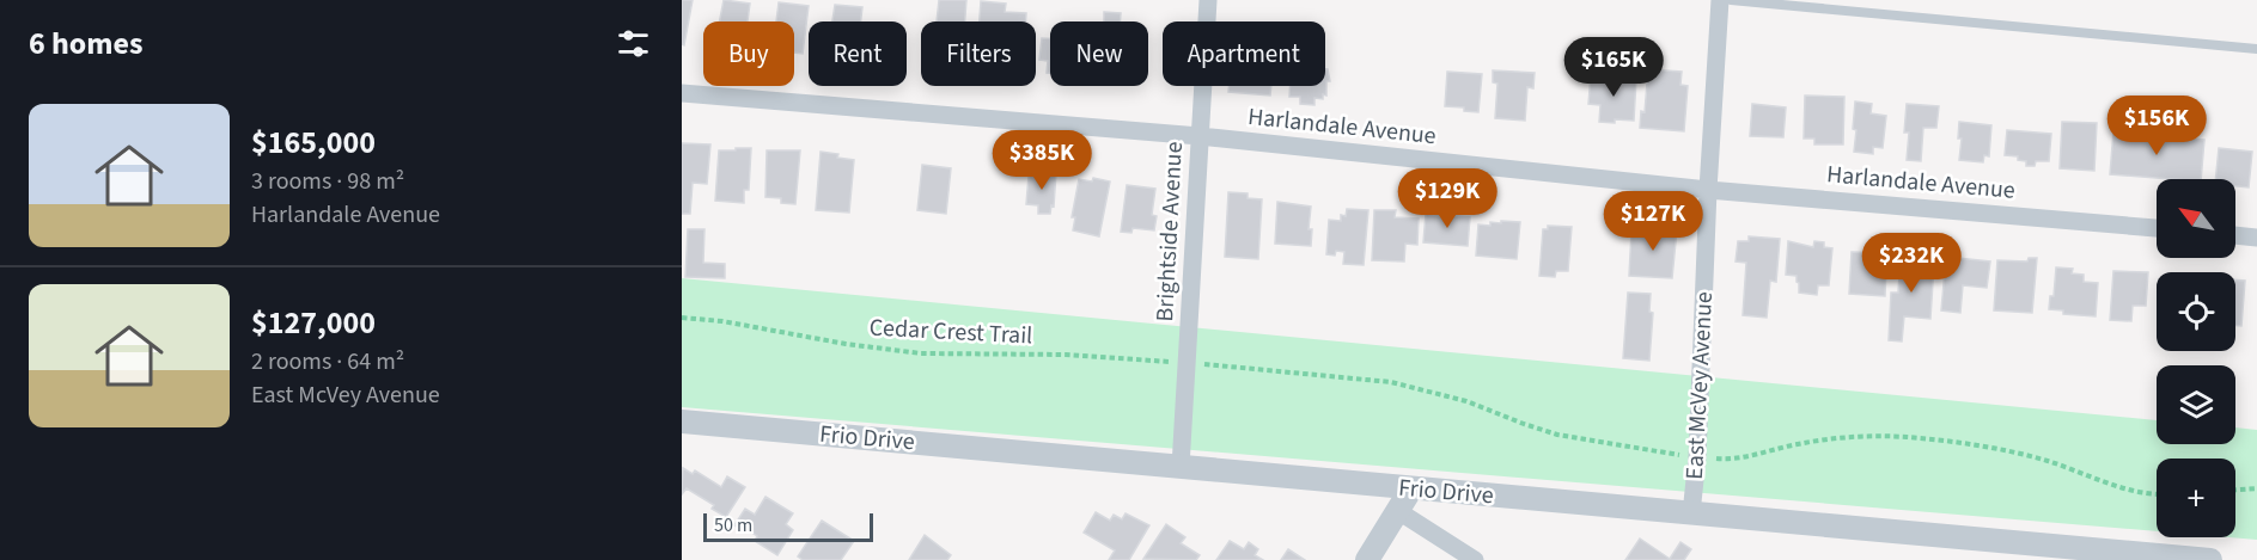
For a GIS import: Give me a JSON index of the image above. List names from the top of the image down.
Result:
{
  "streets": {
    "street": [
      "Harlandale Avenue",
      "Brightside Avenue",
      "East McVey Avenue",
      "Frio Drive"
    ],
    "path": ["Cedar Crest Trail"]
  },
  "crossings": [
    ["Harlandale Avenue", "Brightside Avenue"],
    ["Harlandale Avenue", "East McVey Avenue"],
    ["Brightside Avenue", "Frio Drive"],
    ["East McVey Avenue", "Frio Drive"]
  ],
  "scale_bar": "50 m",
  "north": "top left",
  "page": {
    "heading": "6 homes",
    "chip": [
      "Buy",
      "Rent",
      "Filters",
      "New",
      "Apartment"
    ],
    "price": [
      "$165K",
      "$156K",
      "$385K",
      "$129K",
      "$127K",
      "$232K"
    ],
    "list": [
      {
        "name": "$165,000",
        "note": "3 rooms · 98 m² · Harlandale Avenue"
      },
      {
        "name": "$127,000",
        "note": "2 rooms · 64 m² · East McVey Avenue"
      }
    ],
    "map_buttons": "+",
    "scale": "50 m"
  }
}
